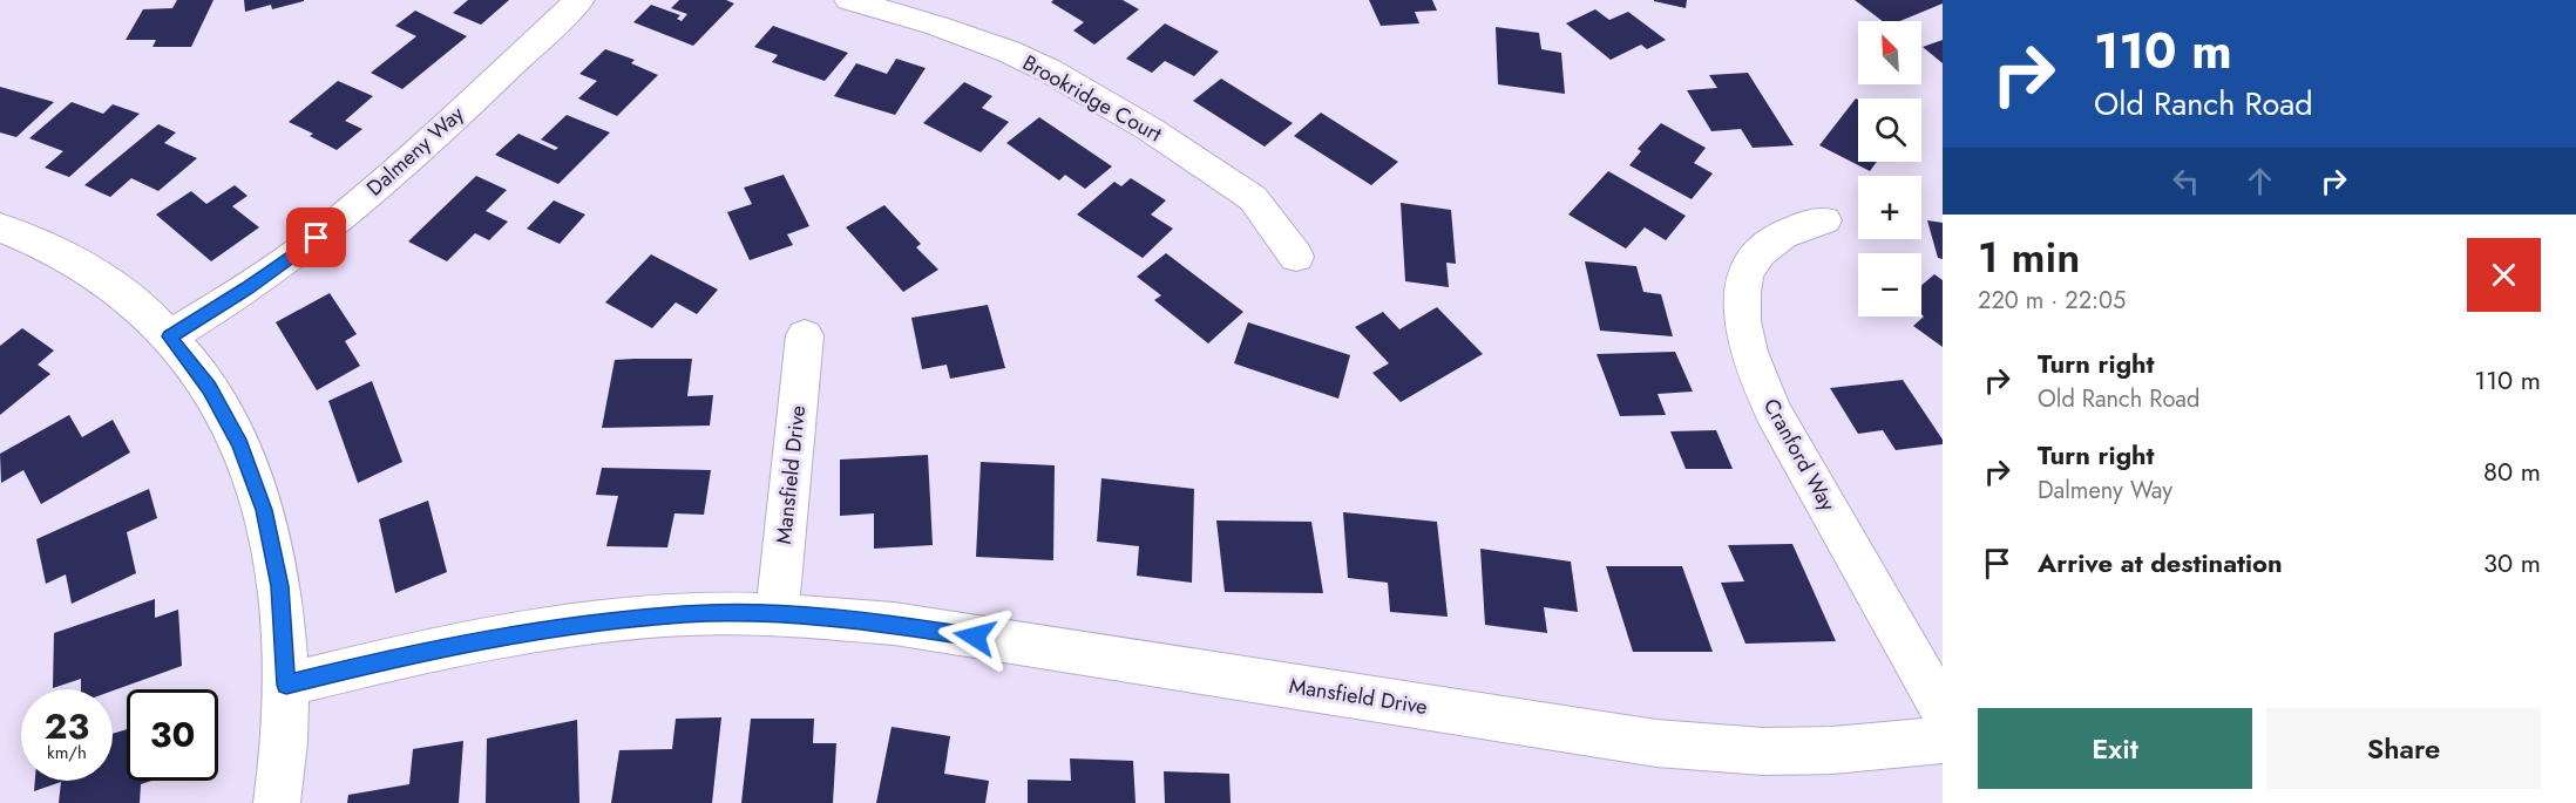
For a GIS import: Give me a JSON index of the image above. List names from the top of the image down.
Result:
{
  "streets": {
    "street": [
      "Brookridge Court",
      "Dalmeny Way",
      "Cranford Way",
      "Mansfield Drive"
    ]
  },
  "north": "top left",
  "page": {
    "turn": ["110 m", "Old Ranch Road"],
    "map_buttons": ["+", "−"],
    "heading": ["1 min", "220 m · 22:05"],
    "list": [
      {
        "name": "Turn right",
        "note": "Old Ranch Road",
        "value": "110 m"
      },
      {
        "name": "Turn right",
        "note": "Dalmeny Way",
        "value": "80 m"
      },
      {
        "name": "Arrive at destination",
        "value": "30 m"
      }
    ],
    "speed": "23 km/h",
    "limit": "30",
    "buttons": ["Exit", "Share"]
  }
}
